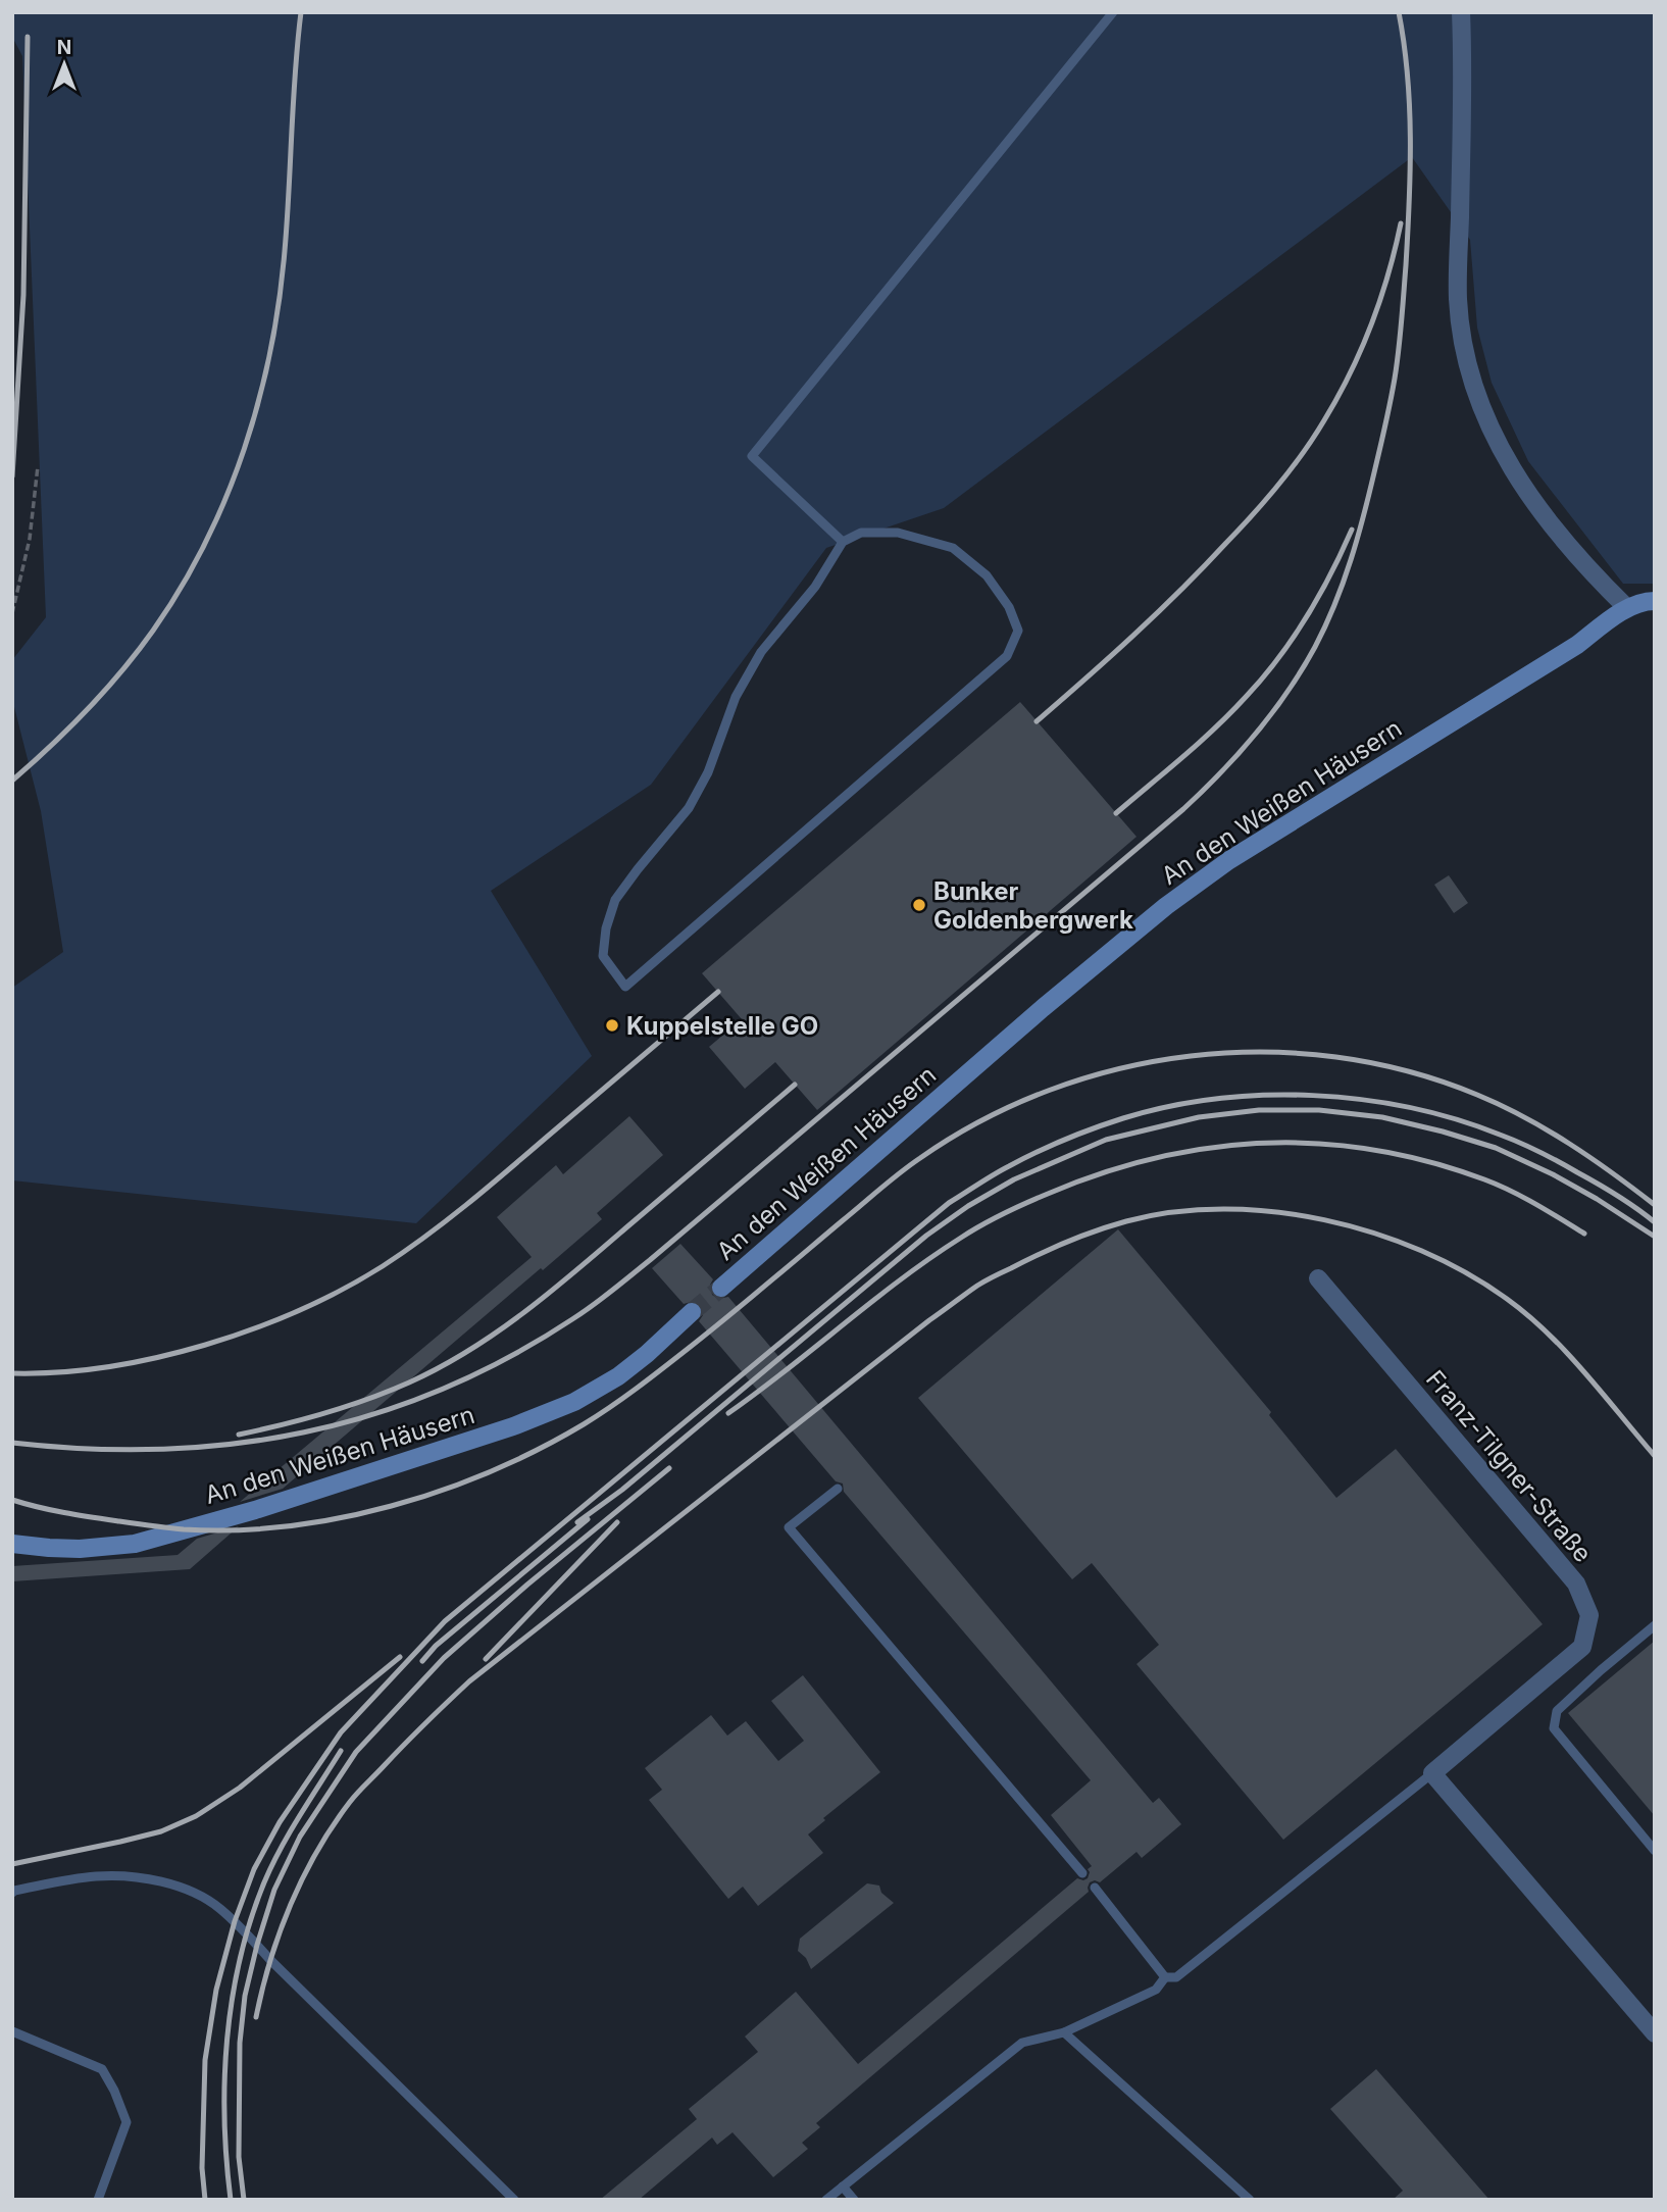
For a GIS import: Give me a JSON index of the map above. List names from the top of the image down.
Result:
{
  "streets": {
    "street": ["An den Weißen Häusern", "Franz-Tilgner-Straße"]
  },
  "places": ["Bunker Goldenbergwerk", "Kuppelstelle GO"],
  "north": "top"
}
